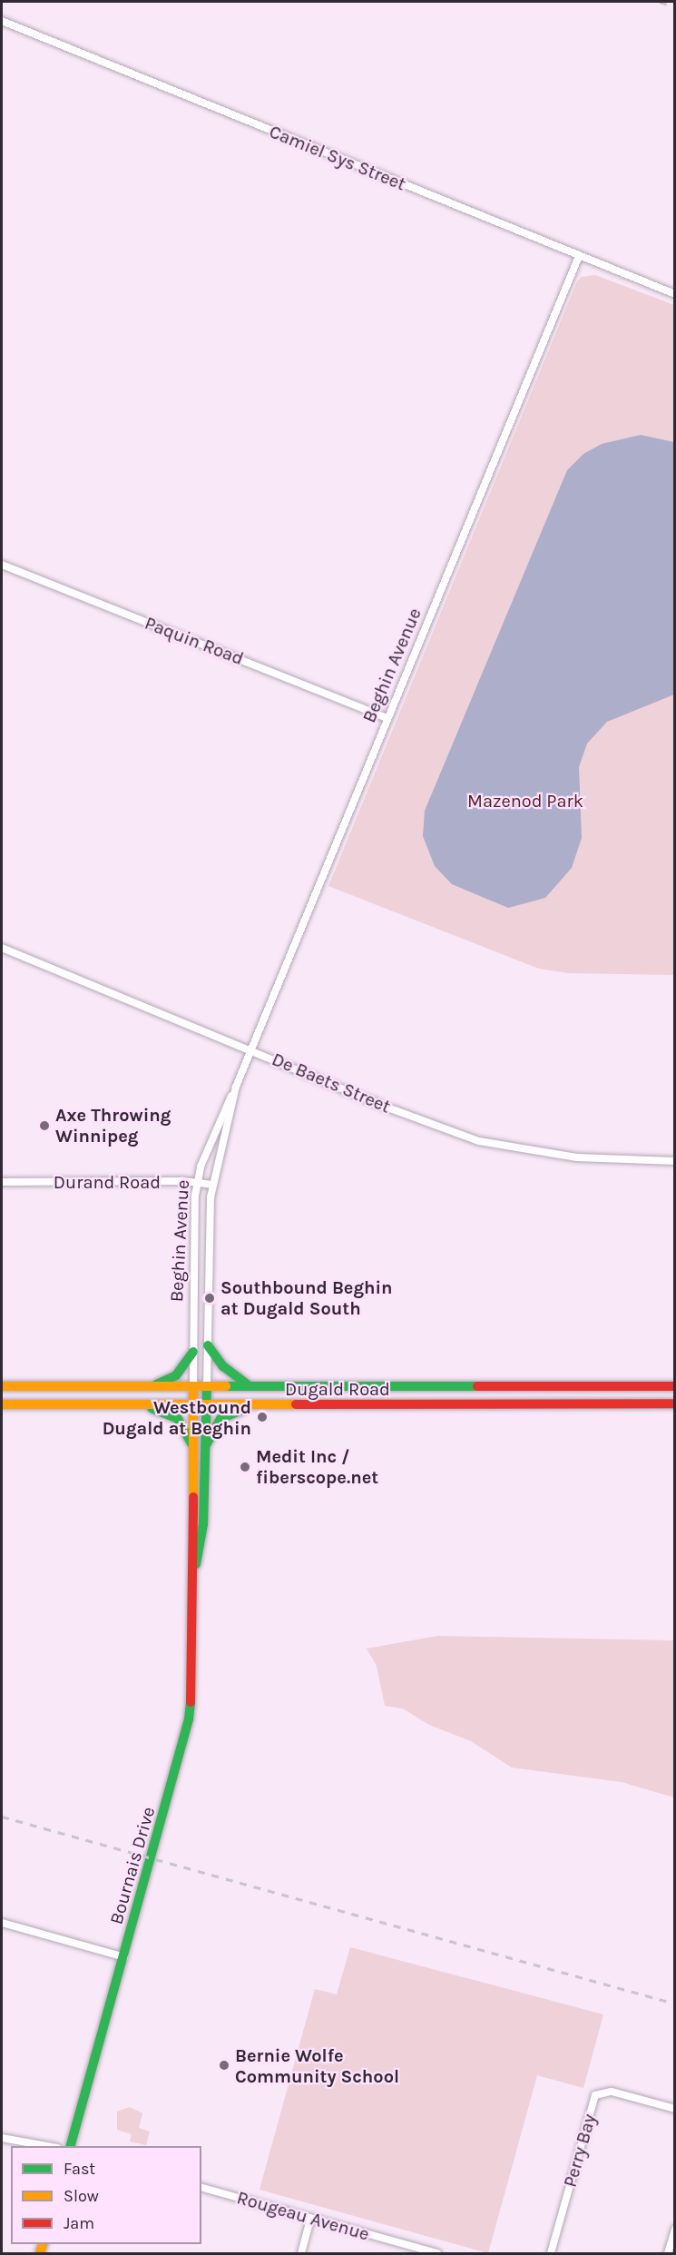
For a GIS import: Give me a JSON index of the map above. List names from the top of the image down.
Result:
{
  "streets": {
    "main road": ["Beghin Avenue", "Dugald Road", "Bournais Drive"],
    "street": [
      "Camiel Sys Street",
      "Paquin Road",
      "De Baets Street",
      "Durand Road",
      "Perry Bay",
      "Rougeau Avenue"
    ]
  },
  "crossings": [
    ["Camiel Sys Street", "Beghin Avenue"],
    ["Paquin Road", "Beghin Avenue"],
    ["Beghin Avenue", "De Baets Street"],
    ["Beghin Avenue", "Durand Road"],
    ["Beghin Avenue", "Dugald Road"],
    ["Beghin Avenue", "Bournais Drive"],
    ["Dugald Road", "Bournais Drive"]
  ],
  "parks": ["Mazenod Park"],
  "places": [
    "Axe Throwing Winnipeg",
    "Southbound Beghin at Dugald South",
    "Westbound Dugald at Beghin",
    "Medit Inc / fiberscope.net",
    "Bernie Wolfe Community School"
  ],
  "legend": ["Fast", "Slow", "Jam"]
}
